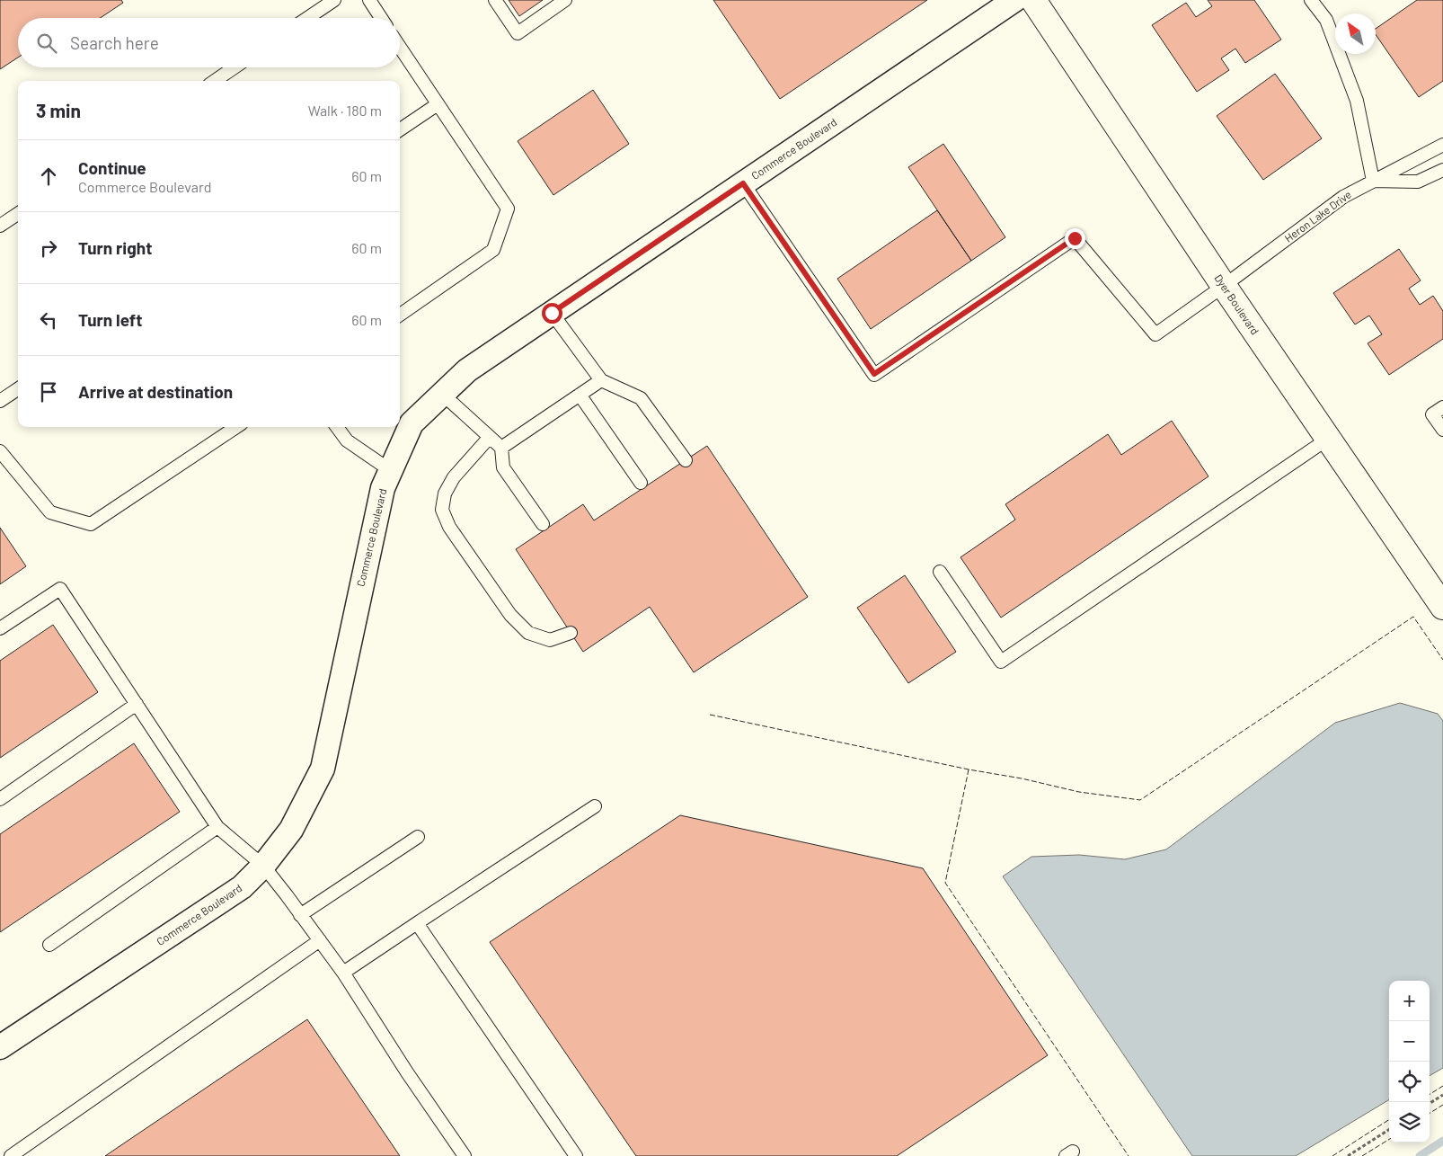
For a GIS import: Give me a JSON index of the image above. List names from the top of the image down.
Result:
{
  "streets": {
    "main road": ["Dyer Boulevard"],
    "street": ["Commerce Boulevard"],
    "lane": ["Heron Lake Drive"]
  },
  "crossings": [
    ["Commerce Boulevard", "Heron Lake Drive"],
    ["Heron Lake Drive", "Dyer Boulevard"]
  ],
  "north": "top left",
  "page": {
    "search": "Search here",
    "heading": ["3 min", "Walk · 180 m"],
    "list": [
      ["Continue", "Commerce Boulevard", "60 m"],
      ["Turn right", "60 m"],
      ["Turn left", "60 m"],
      "Arrive at destination"
    ],
    "map_buttons": ["+", "−"]
  }
}
